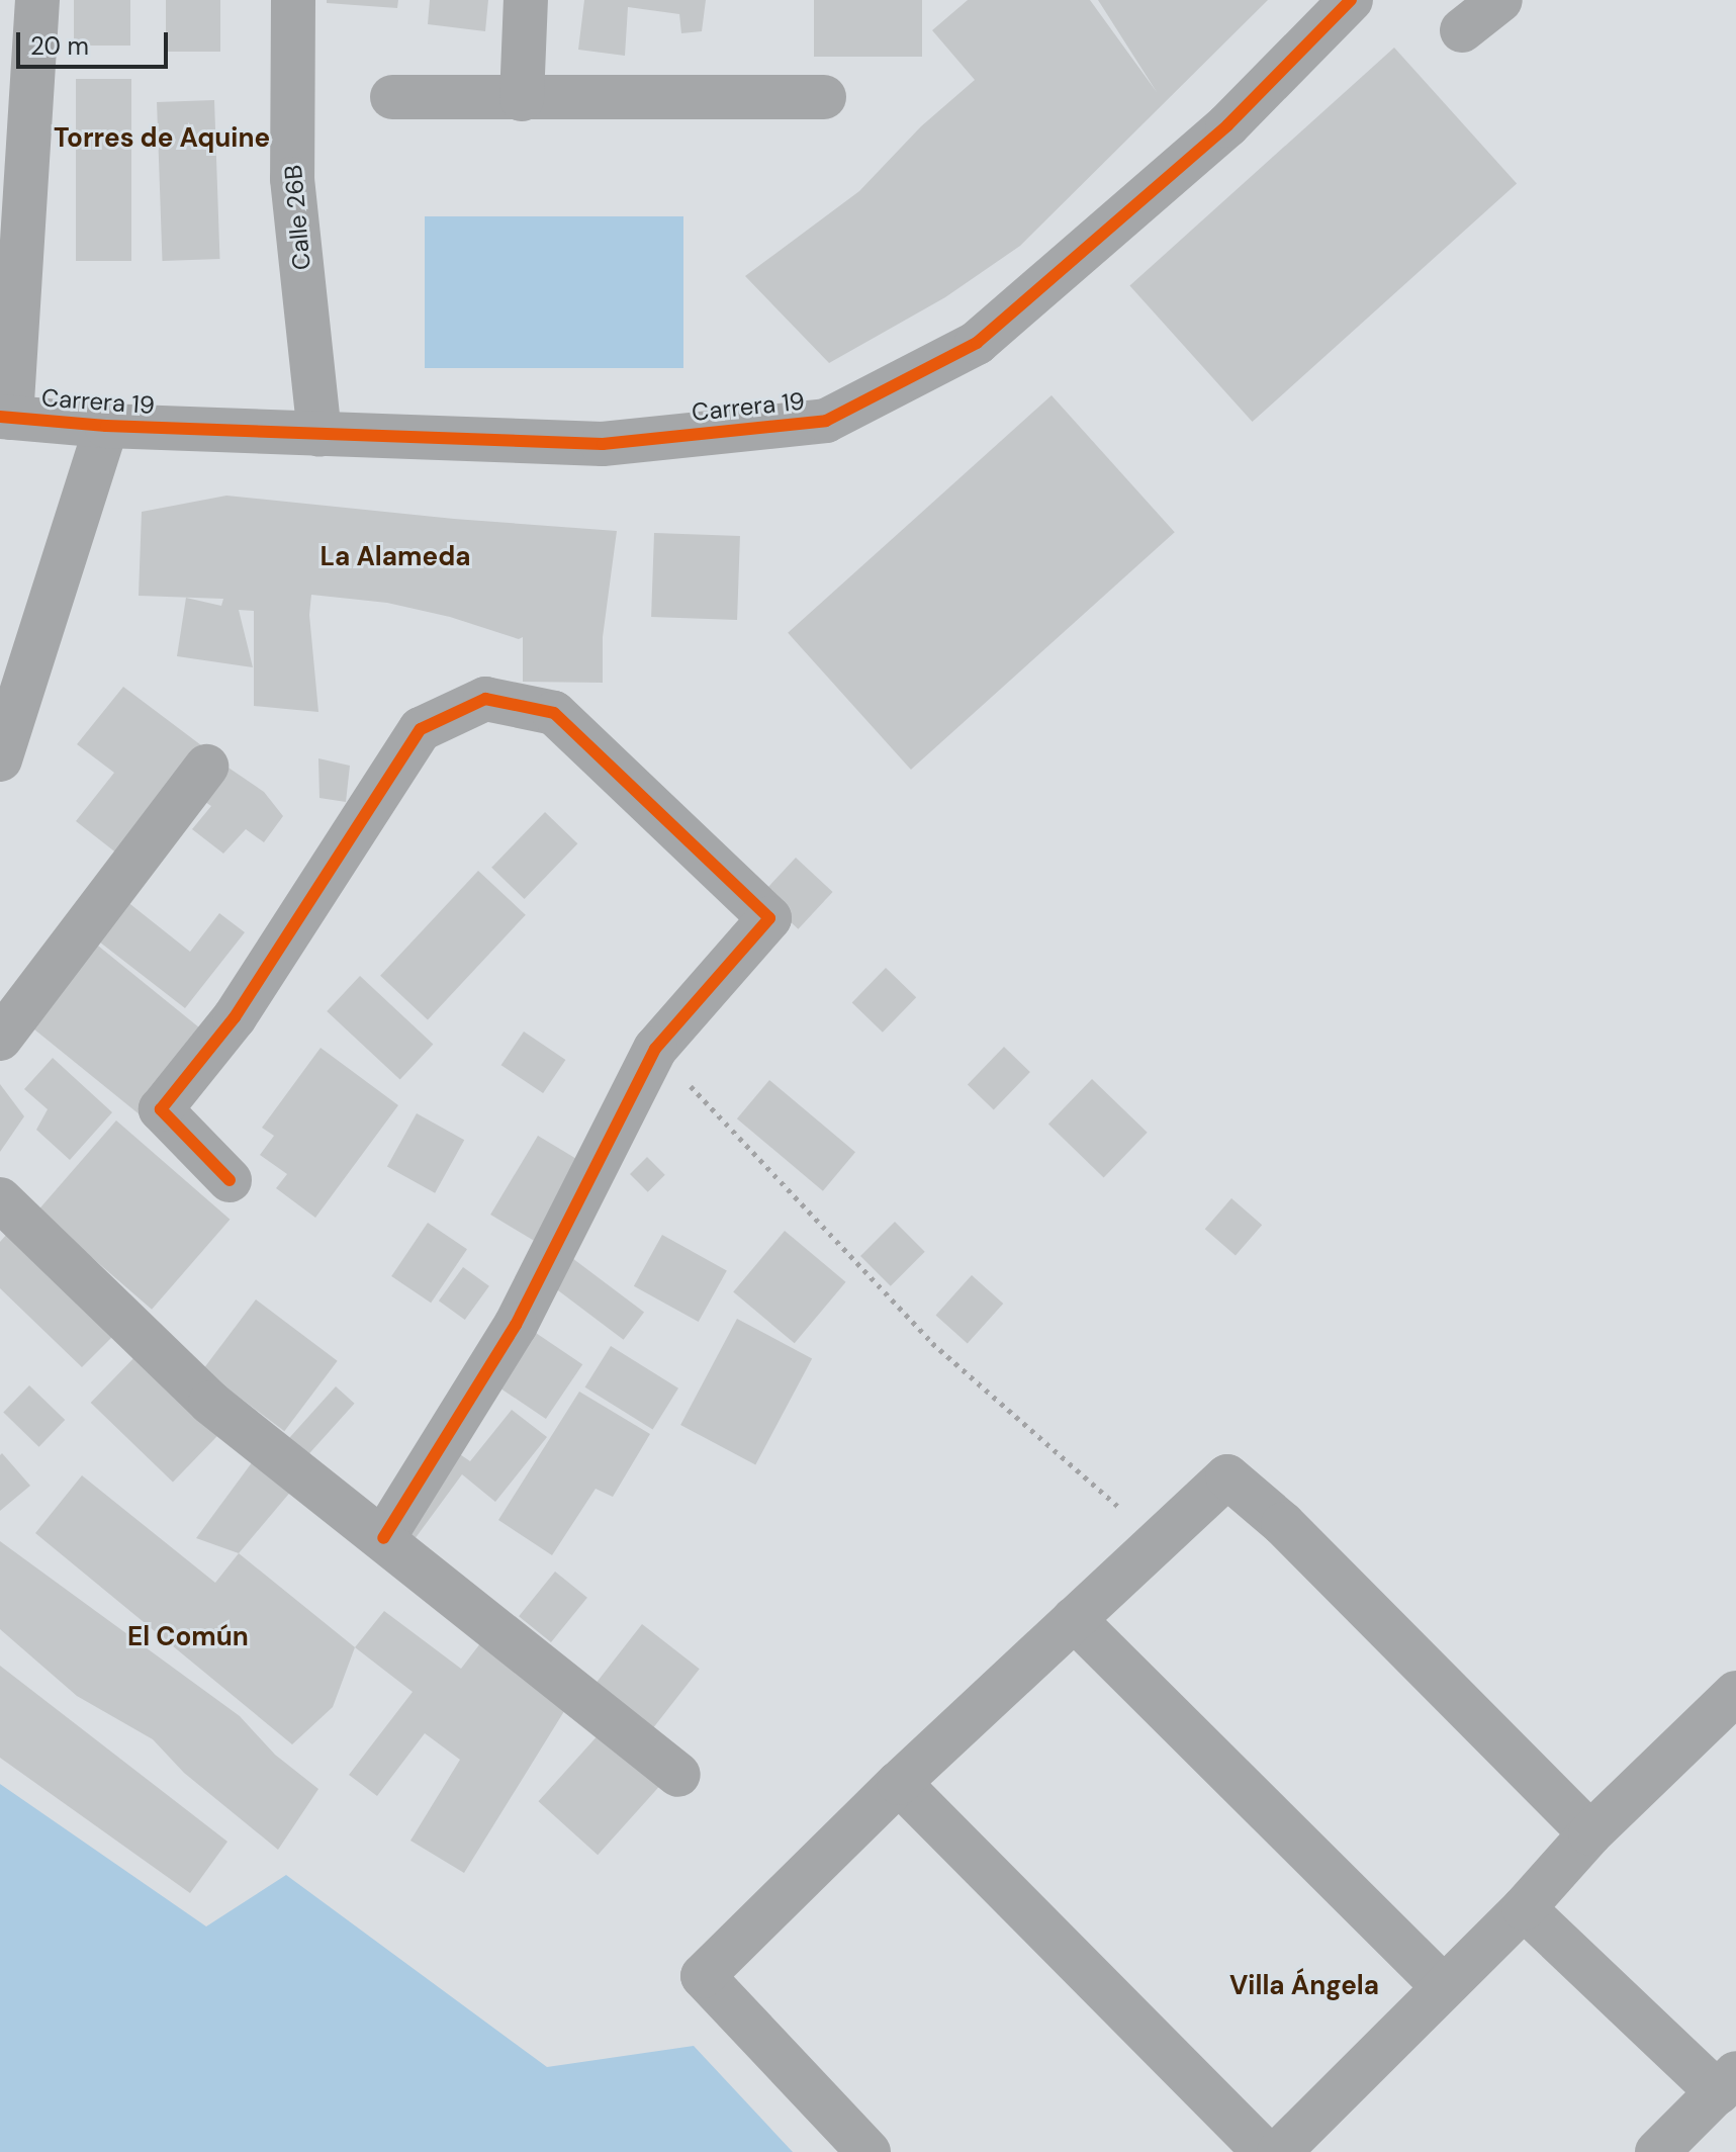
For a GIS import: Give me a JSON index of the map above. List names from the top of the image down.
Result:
{
  "streets": {
    "street": ["Calle 26B", "Carrera 19"]
  },
  "crossings": [
    ["Calle 26B", "Carrera 19"]
  ],
  "districts": [
    "Torres de Aquine",
    "La Alameda",
    "El Común",
    "Villa Ángela"
  ],
  "scale_bar": "20 m"
}
